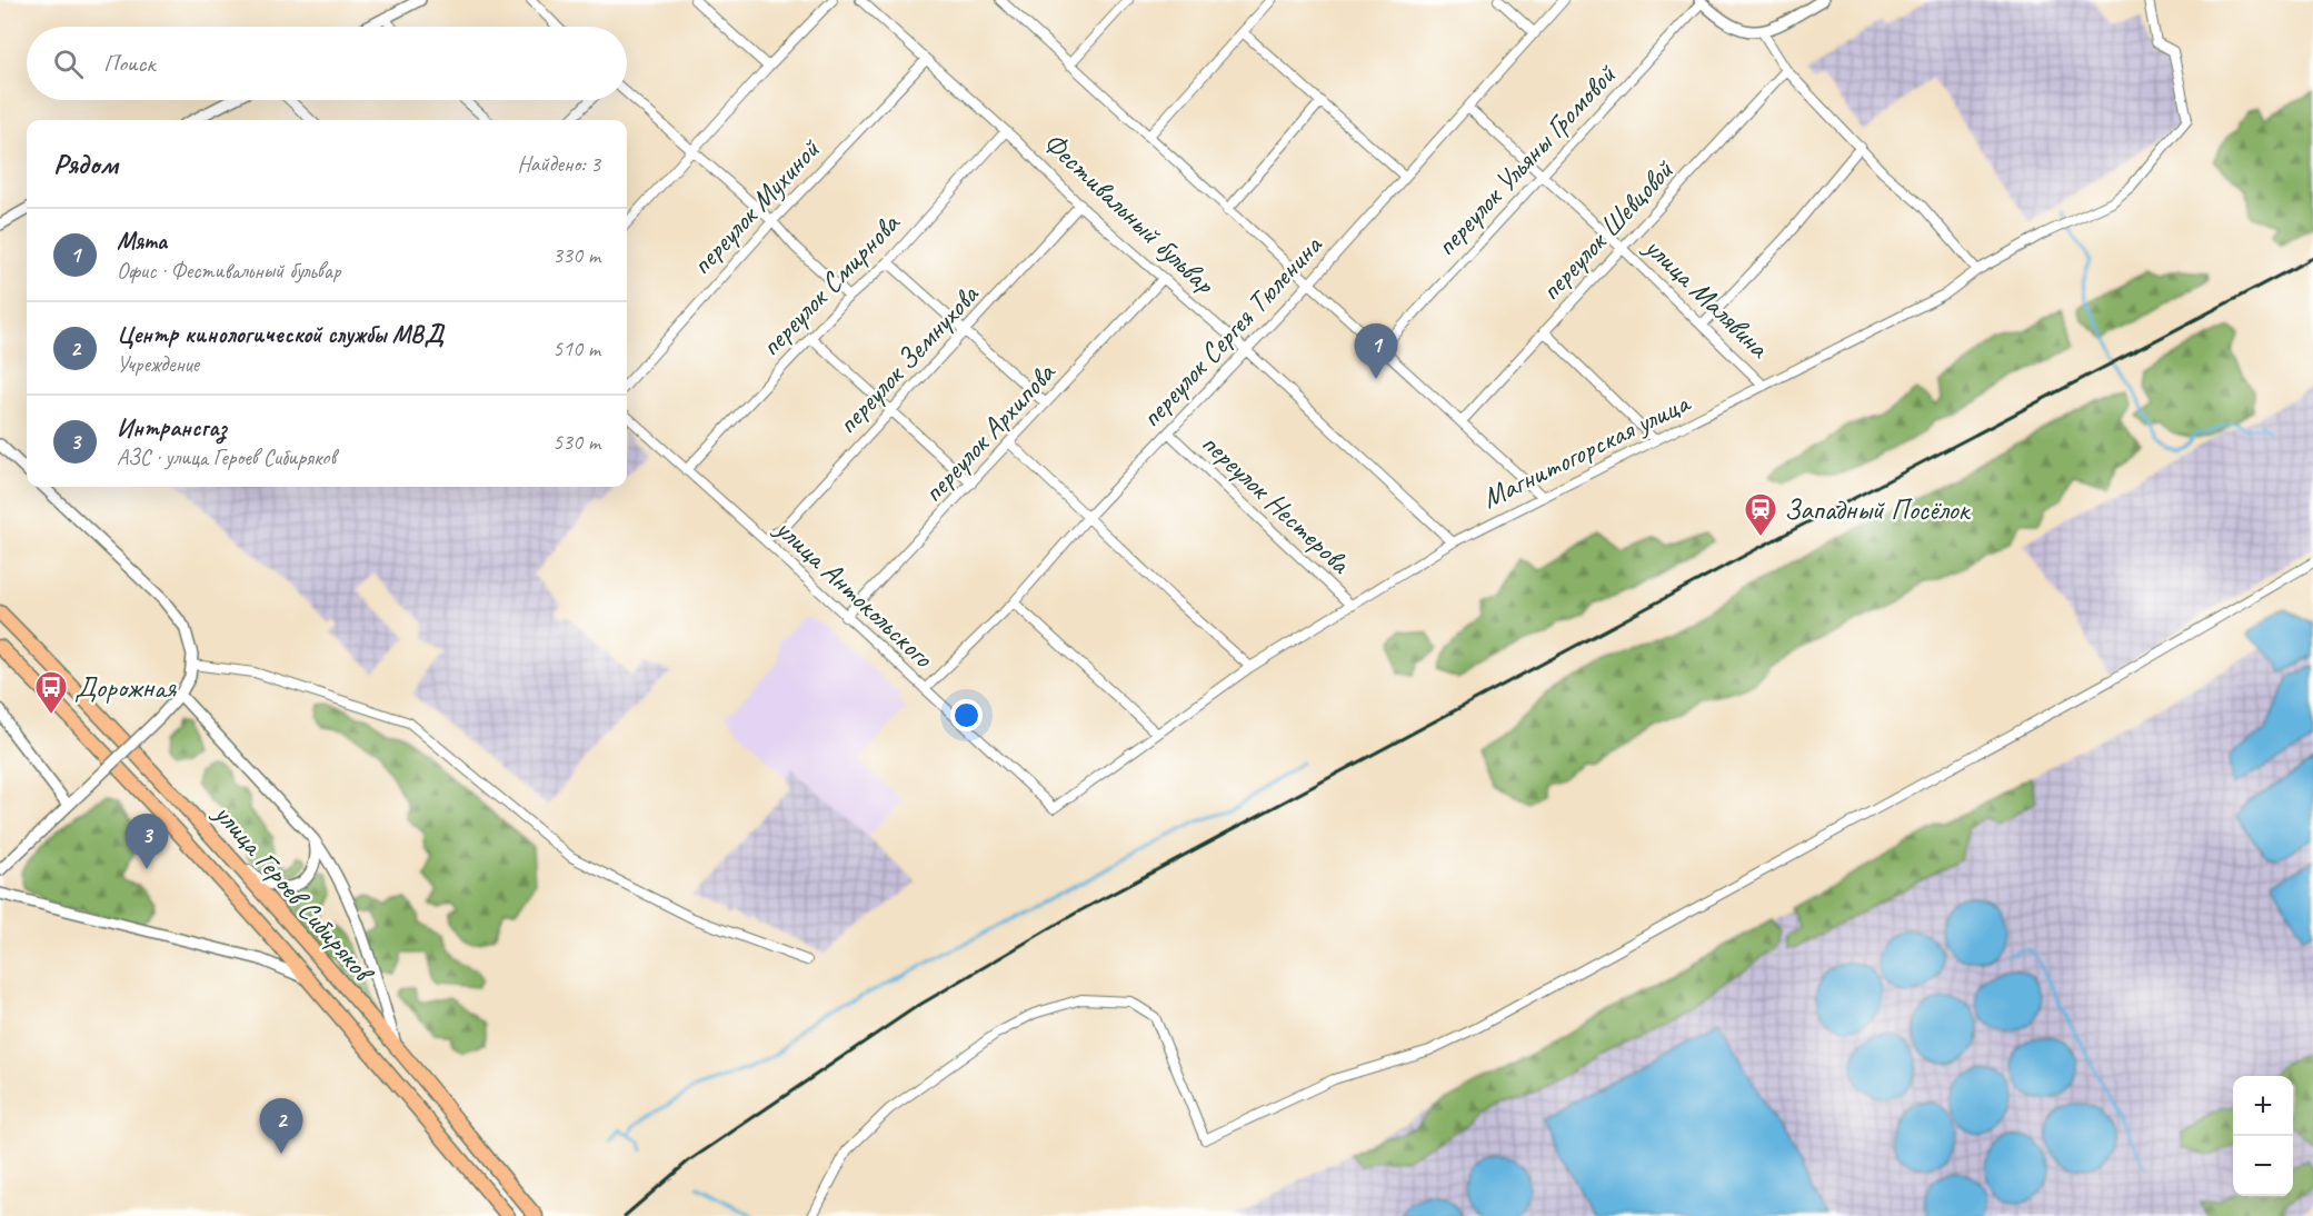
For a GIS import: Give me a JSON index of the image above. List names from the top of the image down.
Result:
{
  "streets": {
    "highway": ["улица Героев Сибиряков"],
    "street": [
      "переулок Ульяны Громовой",
      "переулок Мухиной",
      "Фестивальный бульвар",
      "переулок Шевцовой",
      "переулок Смирнова",
      "улица Малявина",
      "переулок Сергея Тюленина",
      "переулок Земнухова",
      "переулок Архипова",
      "Магнитогорская улица",
      "переулок Нестерова",
      "улица Антокольского"
    ]
  },
  "crossings": [
    ["переулок Ульяны Громовой", "улица Малявина"],
    ["переулок Мухиной", "Фестивальный бульвар"],
    ["Фестивальный бульвар", "переулок Смирнова"],
    ["Фестивальный бульвар", "переулок Сергея Тюленина"],
    ["Фестивальный бульвар", "переулок Земнухова"],
    ["Фестивальный бульвар", "переулок Архипова"],
    ["Фестивальный бульвар", "Магнитогорская улица"],
    ["переулок Шевцовой", "улица Малявина"],
    ["переулок Смирнова", "улица Антокольского"],
    ["улица Малявина", "переулок Сергея Тюленина"],
    ["улица Малявина", "Магнитогорская улица"],
    ["переулок Сергея Тюленина", "переулок Нестерова"],
    ["переулок Сергея Тюленина", "улица Антокольского"],
    ["переулок Земнухова", "улица Антокольского"],
    ["переулок Архипова", "улица Антокольского"],
    ["Магнитогорская улица", "переулок Нестерова"],
    ["Магнитогорская улица", "улица Антокольского"]
  ],
  "places": {
    "station": ["Западный Посёлок"],
    "bus stop": ["Дорожная"]
  },
  "page": {
    "search": "Поиск",
    "heading": ["Рядом", "Найдено: 3"],
    "list": [
      {
        "mark": "1",
        "name": "Мята",
        "note": "Офис · Фестивальный бульвар",
        "value": "330 m"
      },
      {
        "mark": "2",
        "name": "Центр кинологической службы МВД",
        "note": "Учреждение",
        "value": "510 m"
      },
      {
        "mark": "3",
        "name": "Интрансгаз",
        "note": "АЗС · улица Героев Сибиряков",
        "value": "530 m"
      }
    ],
    "pins": ["1", "3", "2"],
    "map_buttons": ["+", "−"]
  }
}
